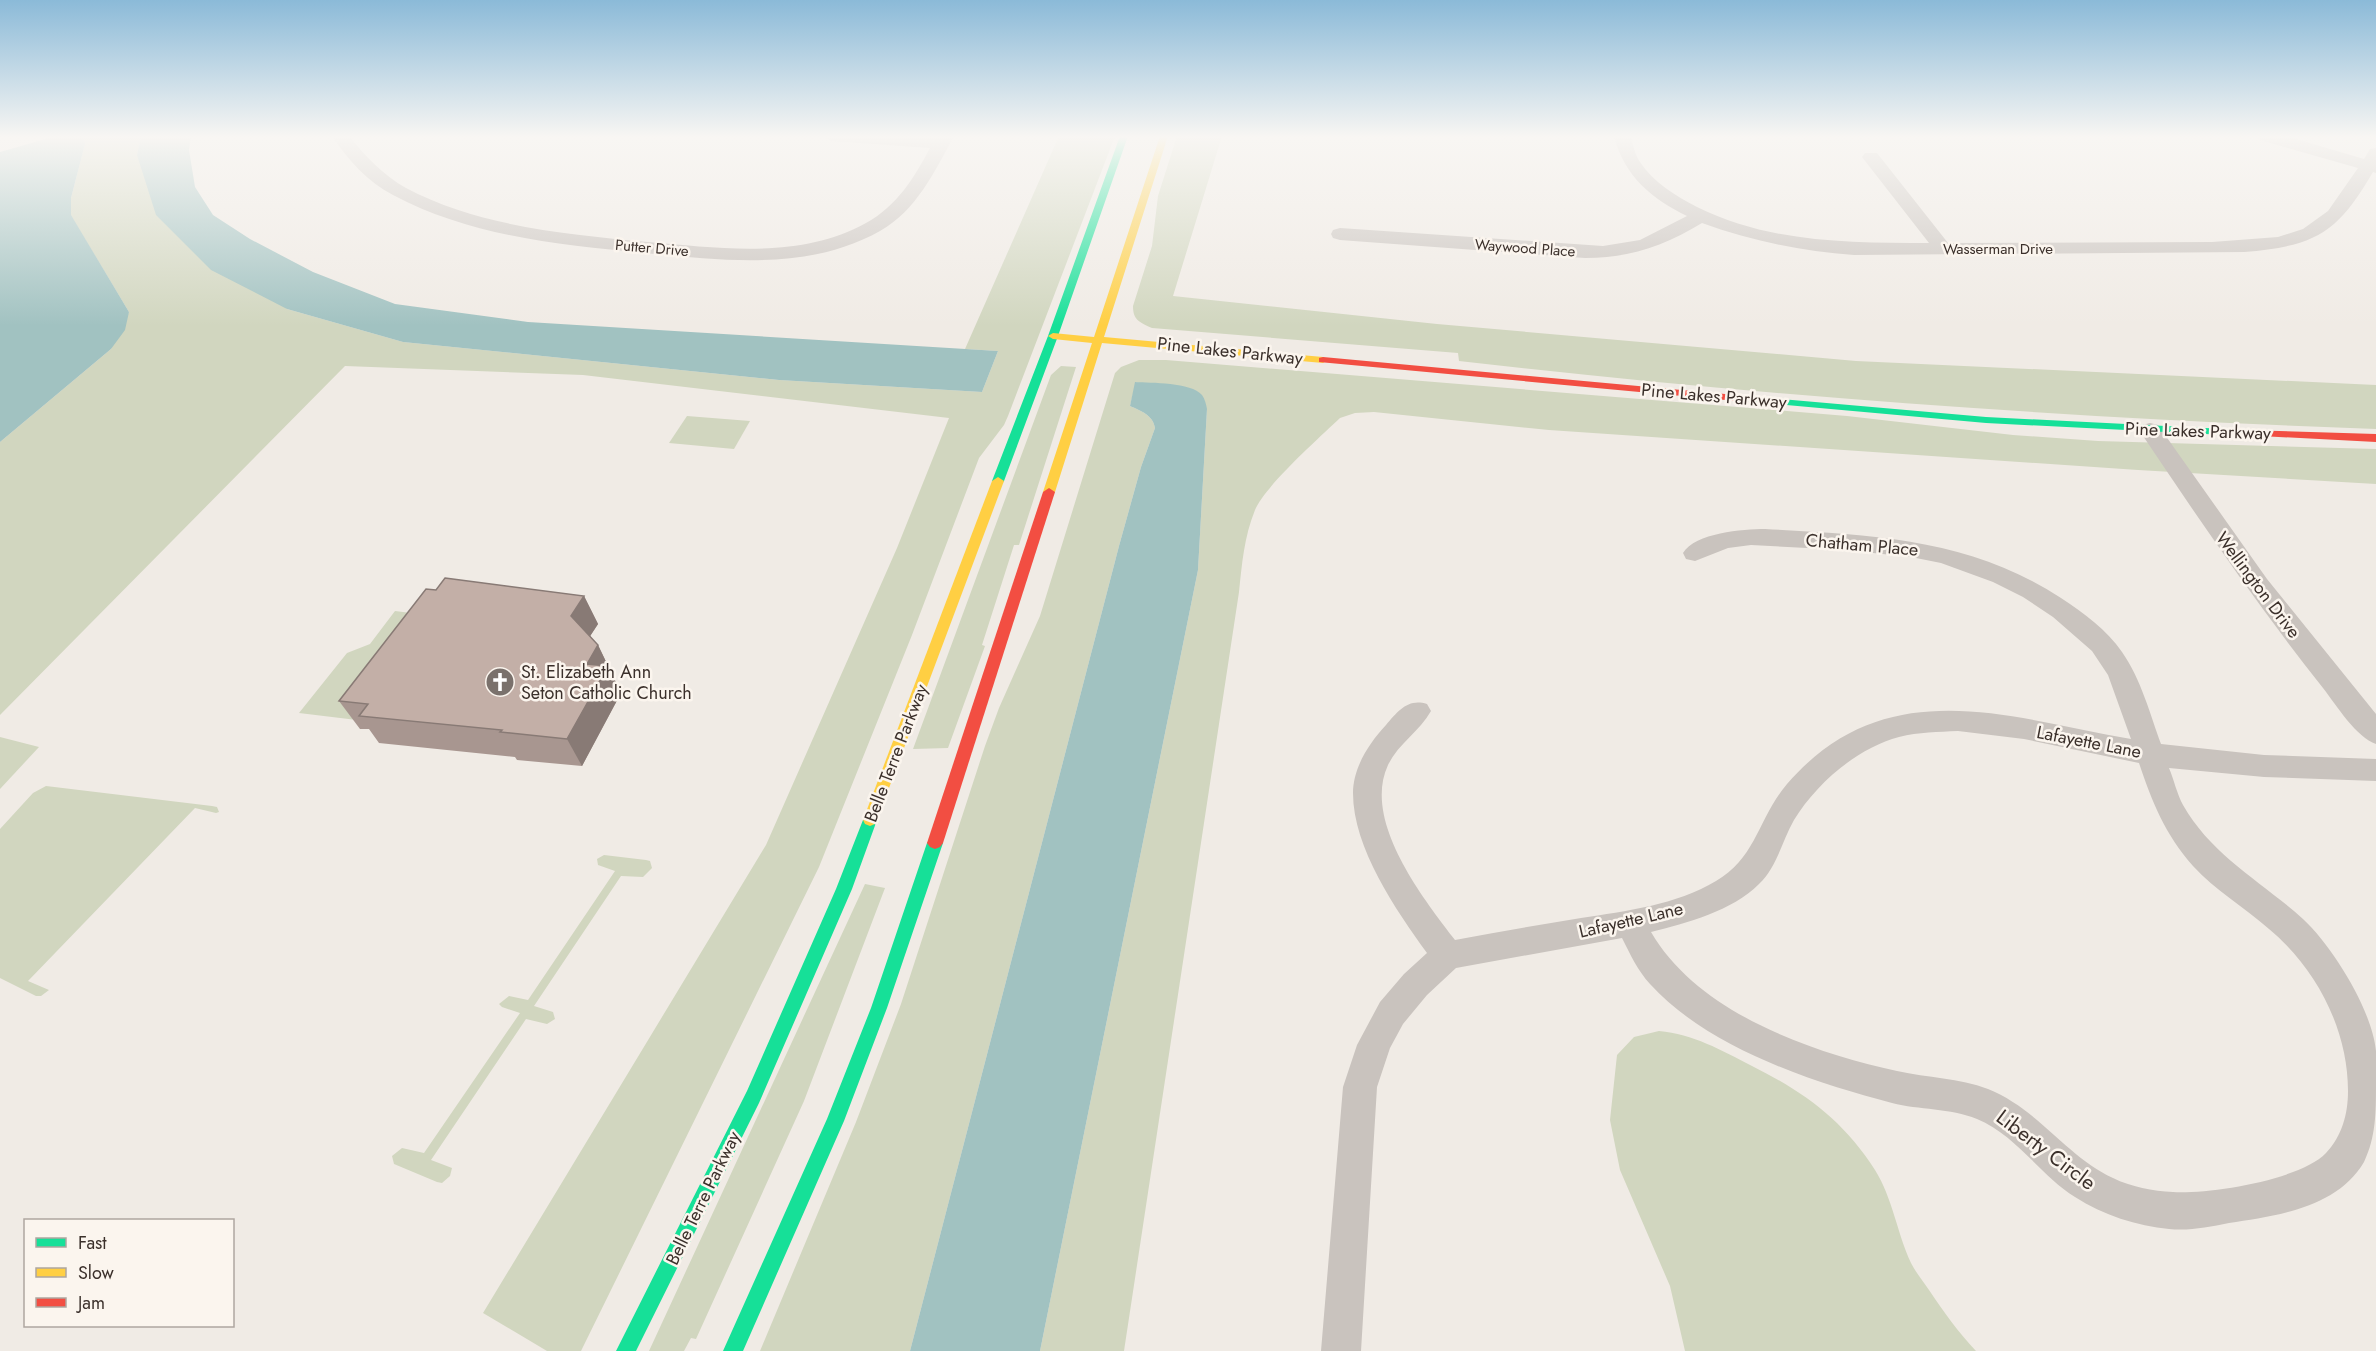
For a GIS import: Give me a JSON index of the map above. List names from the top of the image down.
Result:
{
  "streets": {
    "main road": ["Pine Lakes Parkway", "Belle Terre Parkway"],
    "street": [
      "Putter Drive",
      "Waywood Place",
      "Wasserman Drive",
      "Chatham Place",
      "Wellington Drive",
      "Lafayette Lane",
      "Liberty Circle"
    ]
  },
  "crossings": [
    ["Waywood Place", "Wasserman Drive"],
    ["Pine Lakes Parkway", "Wellington Drive"],
    ["Pine Lakes Parkway", "Belle Terre Parkway"],
    ["Chatham Place", "Lafayette Lane"],
    ["Chatham Place", "Liberty Circle"],
    ["Lafayette Lane", "Liberty Circle"]
  ],
  "places": {
    "church": ["St. Elizabeth Ann Seton Catholic Church"]
  },
  "legend": ["Fast", "Slow", "Jam"]
}
